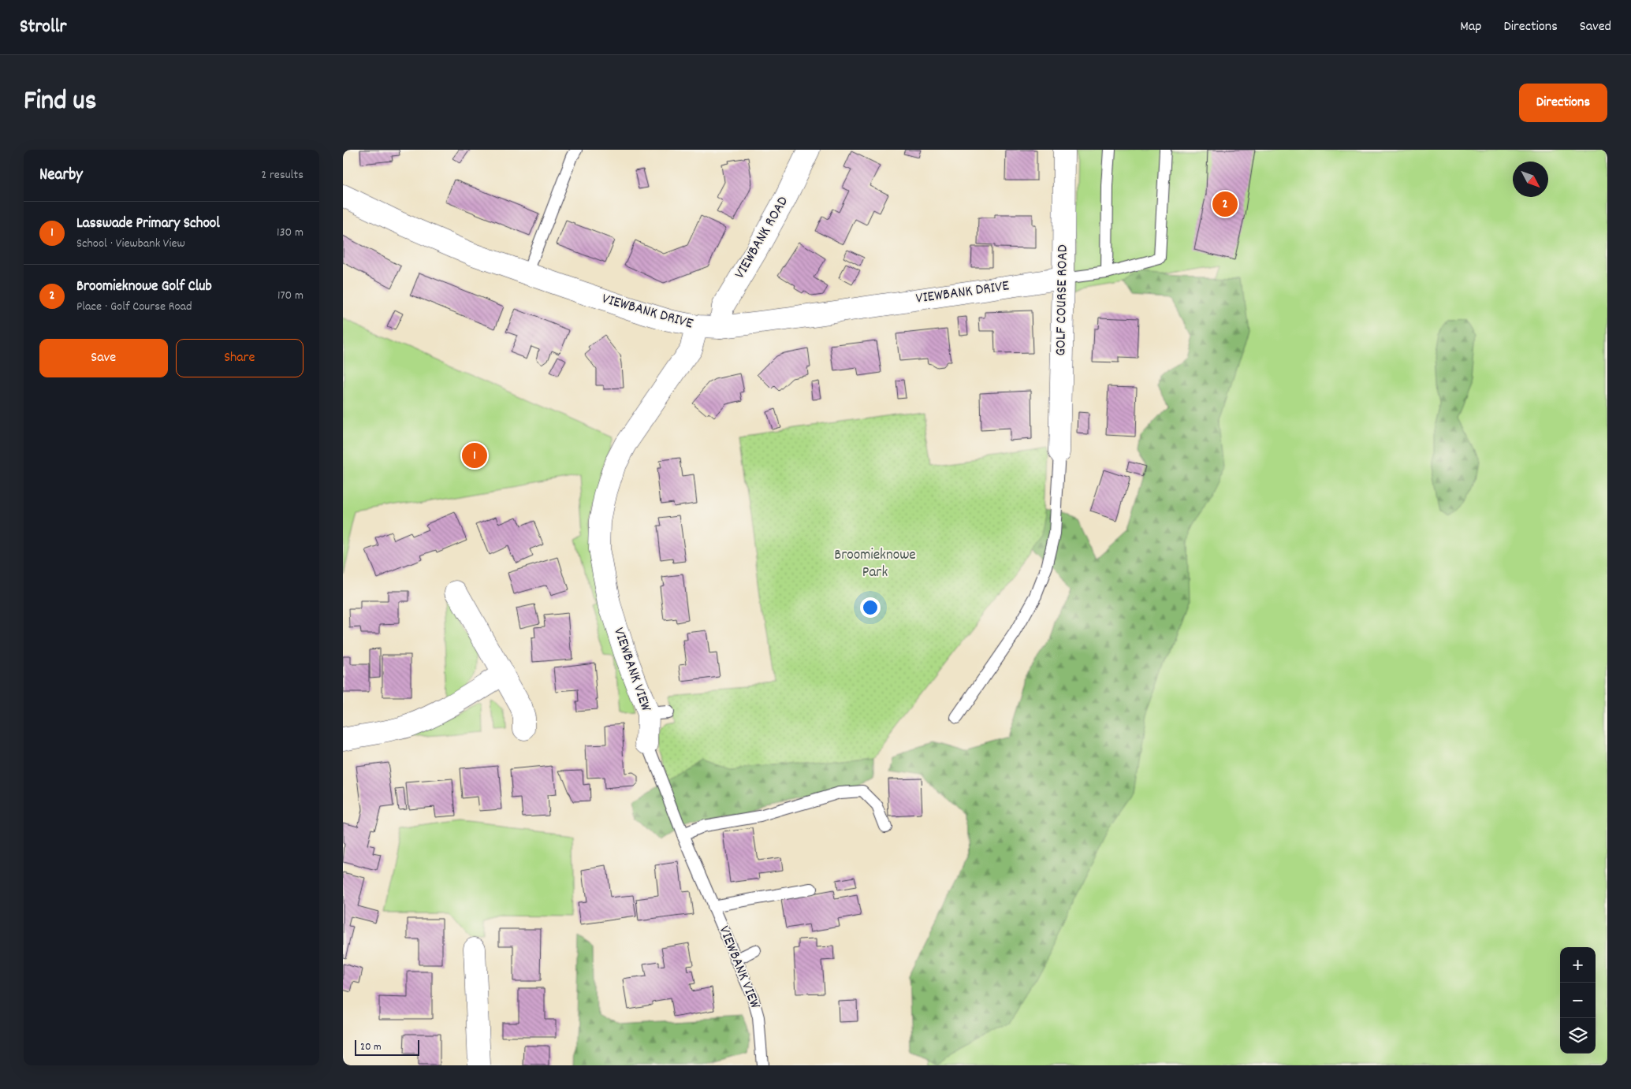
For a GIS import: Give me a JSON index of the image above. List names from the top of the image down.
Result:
{
  "streets": {
    "street": [
      "VIEWBANK ROAD",
      "VIEWBANK DRIVE",
      "GOLF COURSE ROAD",
      "VIEWBANK VIEW"
    ]
  },
  "crossings": [
    ["VIEWBANK ROAD", "VIEWBANK DRIVE"],
    ["VIEWBANK DRIVE", "GOLF COURSE ROAD"],
    ["VIEWBANK DRIVE", "VIEWBANK VIEW"]
  ],
  "parks": ["Broomieknowe Park"],
  "scale_bar": "20 m",
  "north": "bottom right",
  "page": {
    "header": "Strollr",
    "nav": ["Map", "Directions", "Saved"],
    "title": "Find us",
    "buttons": [
      "Directions",
      ["Save", "Share"]
    ],
    "heading": ["Nearby", "2 results"],
    "pins": ["2", "1"],
    "list": [
      {
        "mark": "1",
        "name": "Lasswade Primary School",
        "note": "School · Viewbank View",
        "value": "130 m"
      },
      {
        "mark": "2",
        "name": "Broomieknowe Golf Club",
        "note": "Place · Golf Course Road",
        "value": "170 m"
      }
    ],
    "map_buttons": ["+", "−"],
    "scale": "20 m"
  }
}
